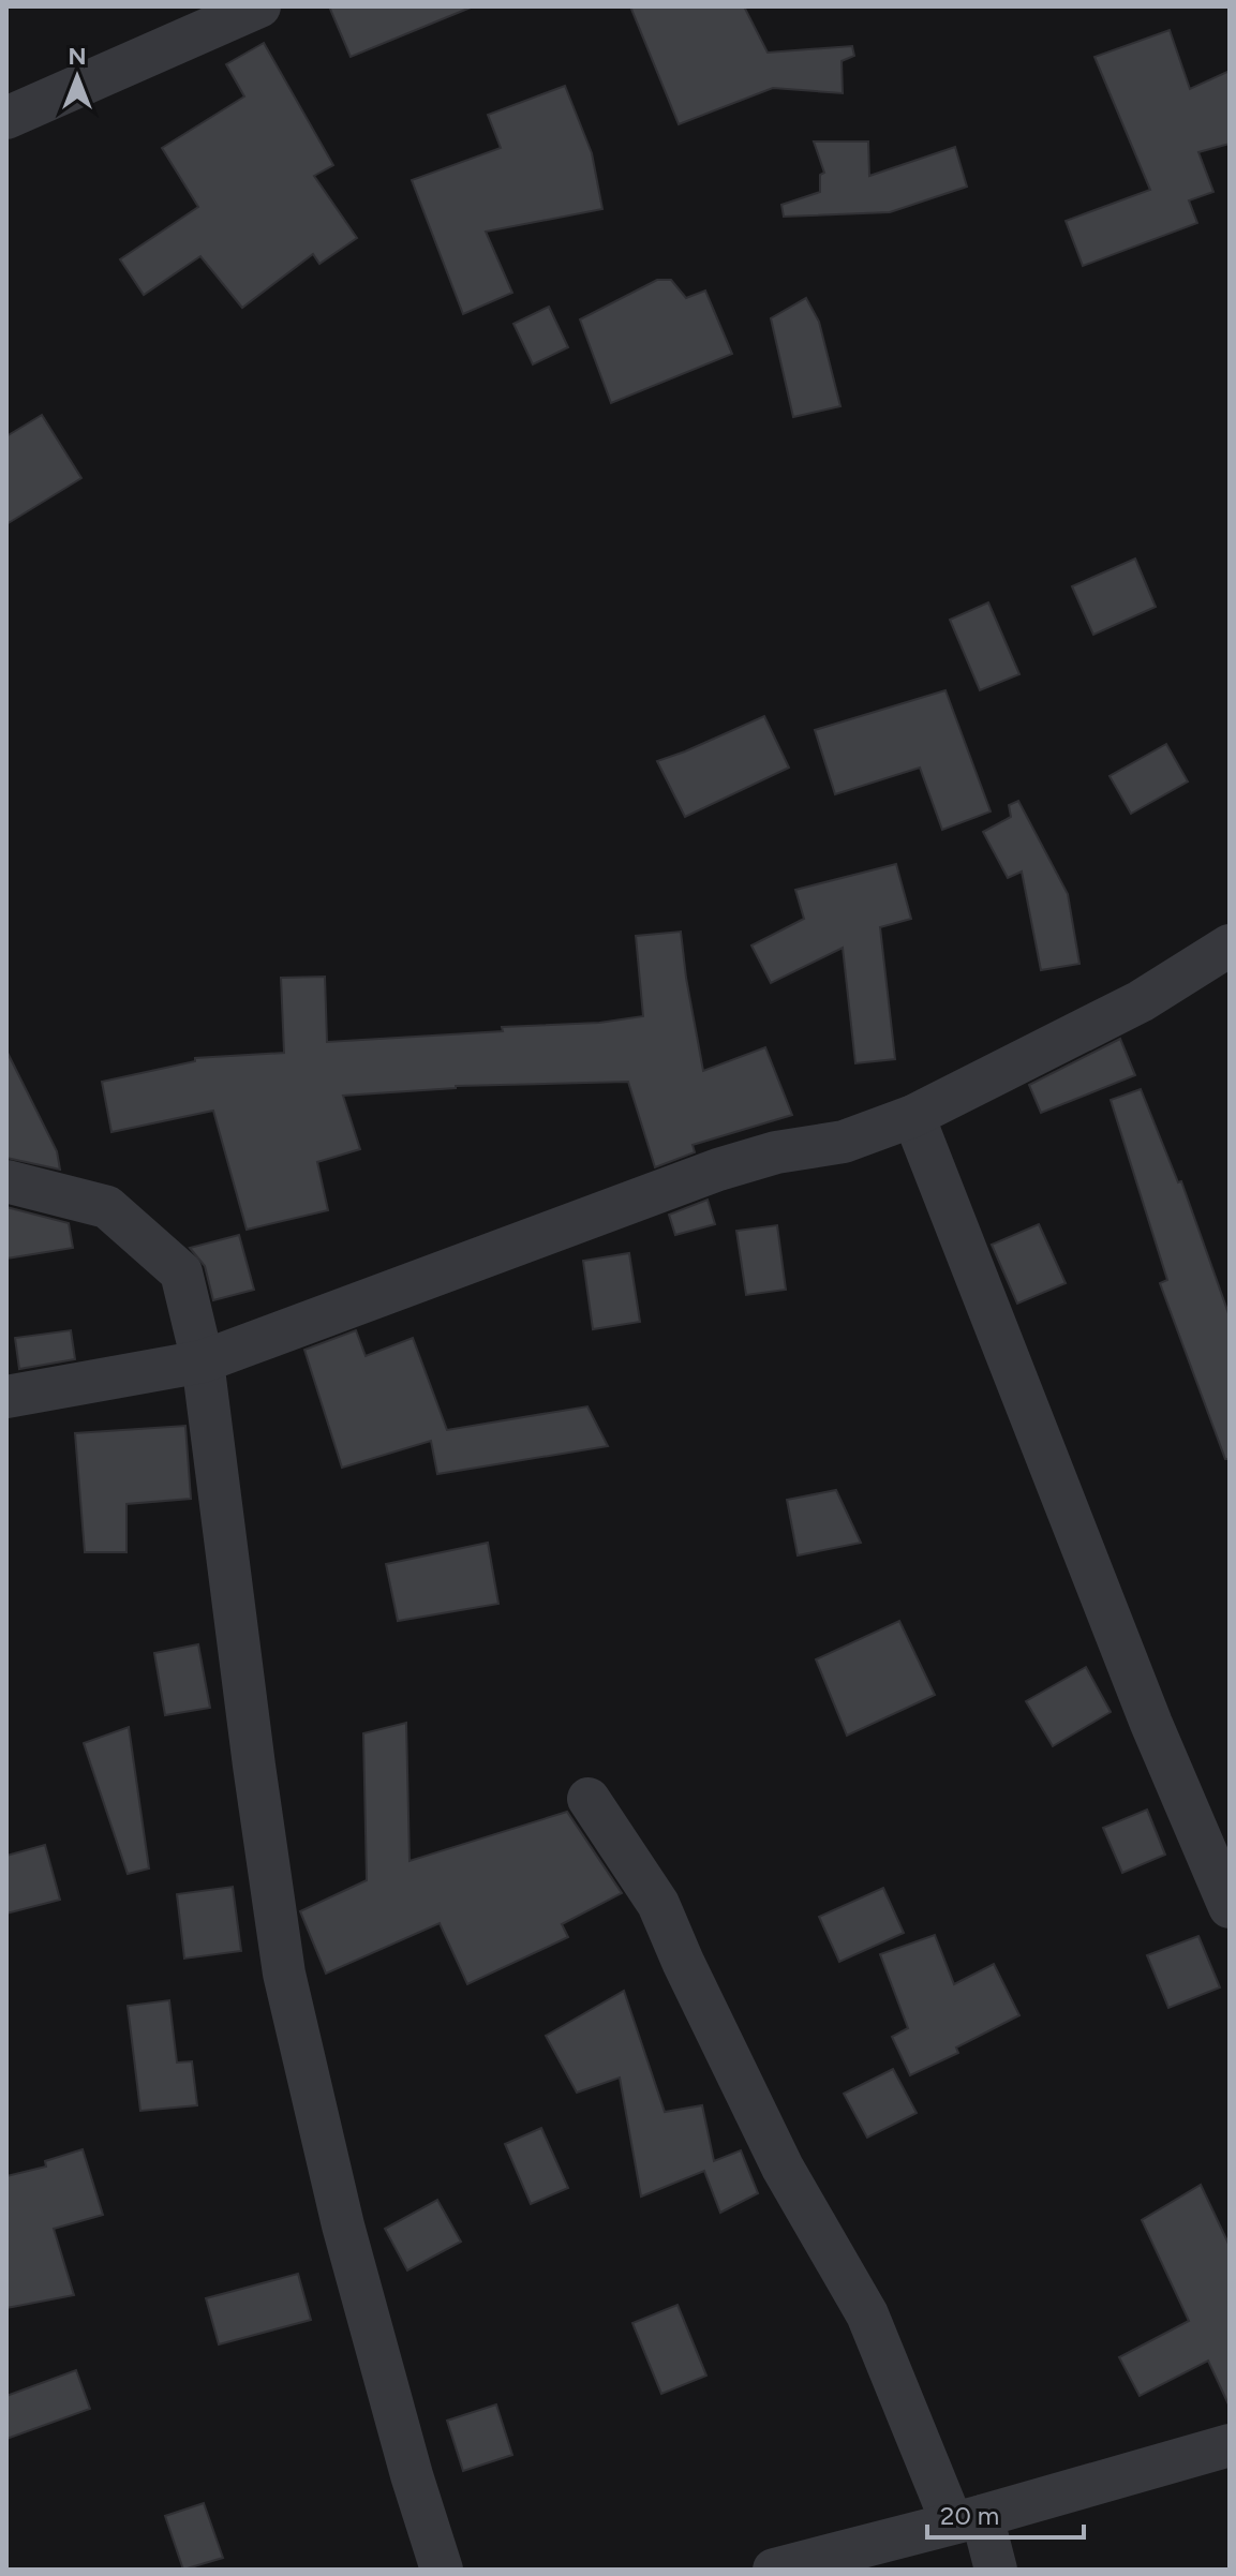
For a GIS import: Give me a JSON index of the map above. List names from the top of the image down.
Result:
{
  "scale_bar": "20 m",
  "north": "top"
}
